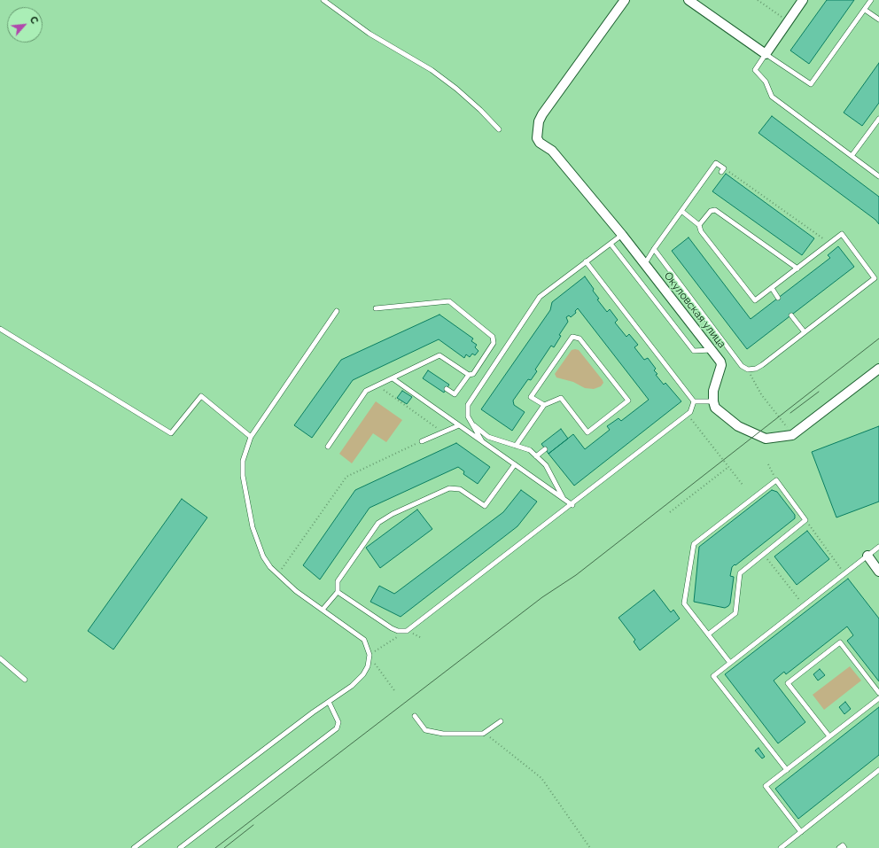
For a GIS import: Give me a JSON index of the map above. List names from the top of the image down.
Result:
{
  "streets": {
    "street": ["Окуловская улица"]
  },
  "north": "top right"
}
